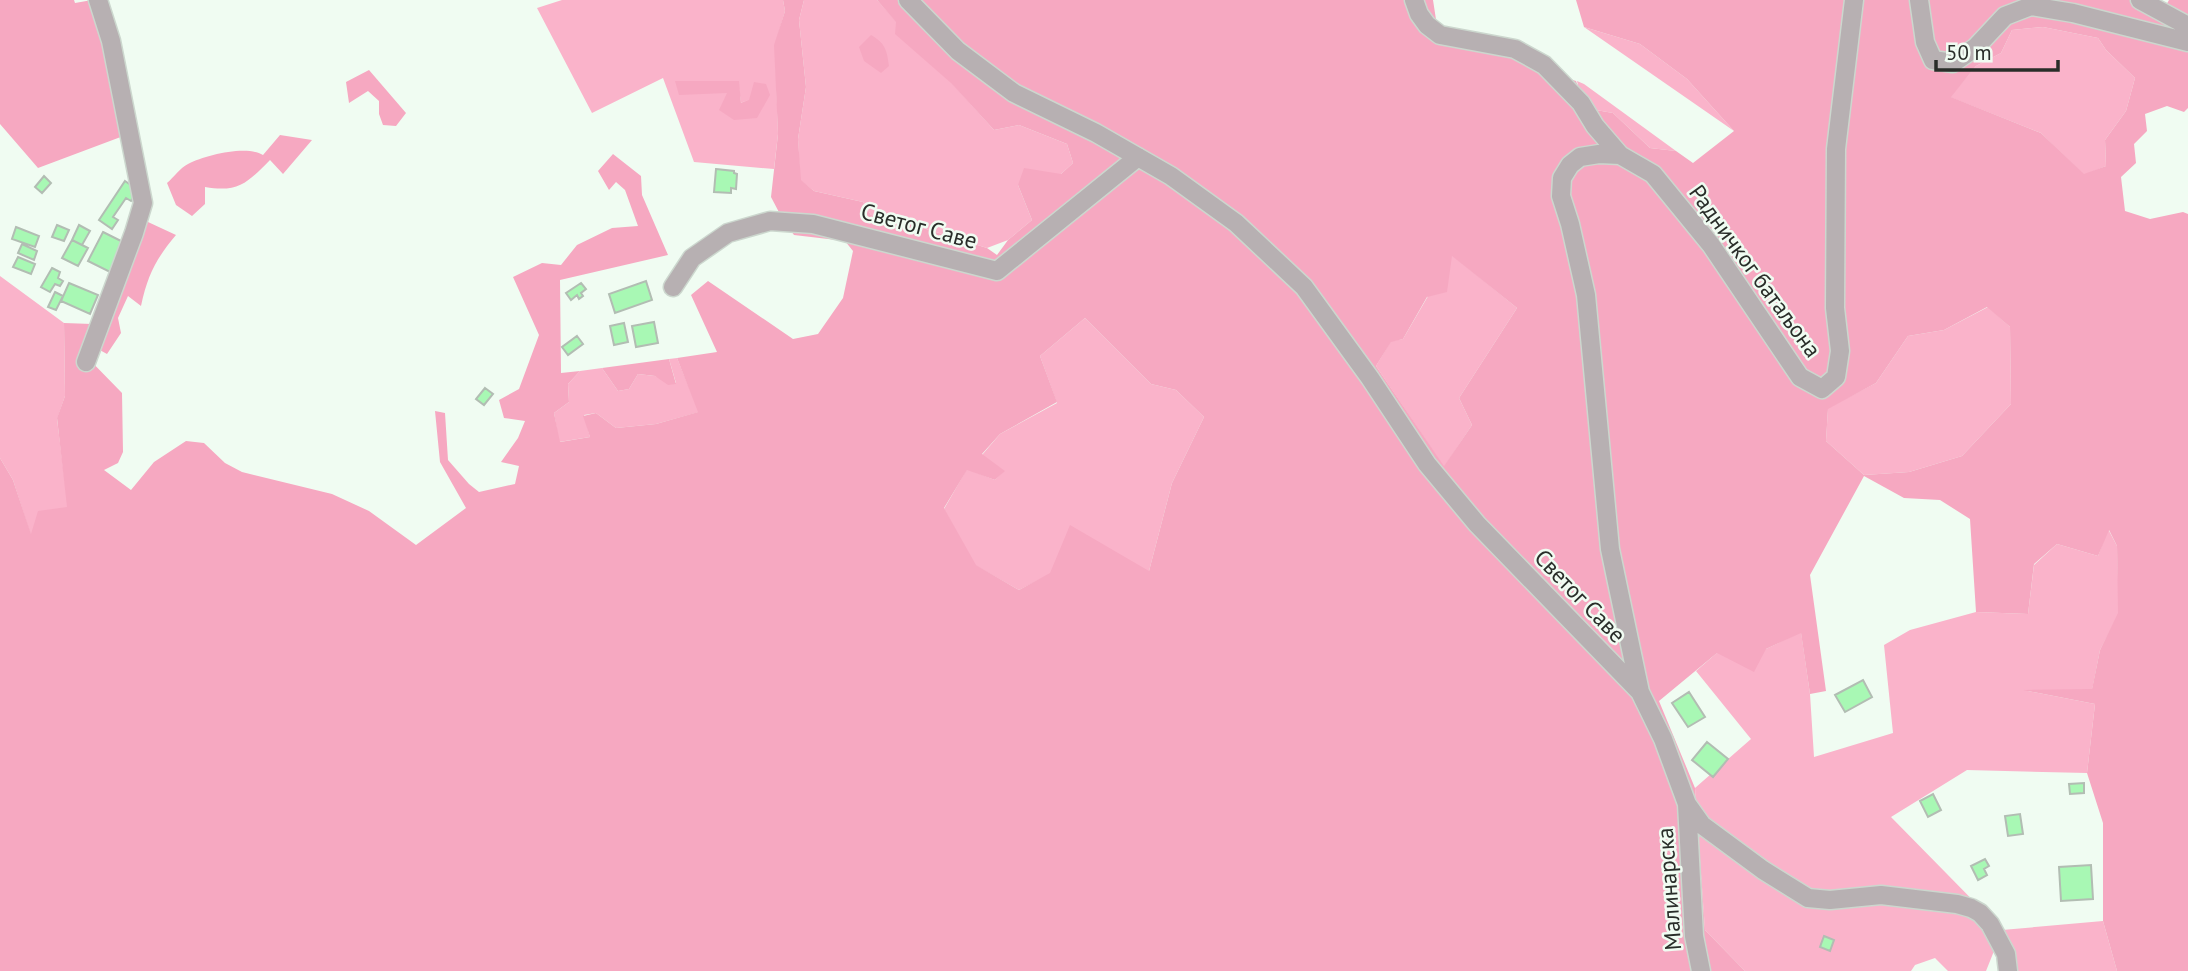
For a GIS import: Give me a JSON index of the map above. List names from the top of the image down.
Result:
{
  "streets": {
    "street": ["Светог Саве", "Радничког батаљона", "Малинарска"]
  },
  "crossings": [
    ["Светог Саве", "Малинарска"]
  ],
  "scale_bar": "50 m"
}
